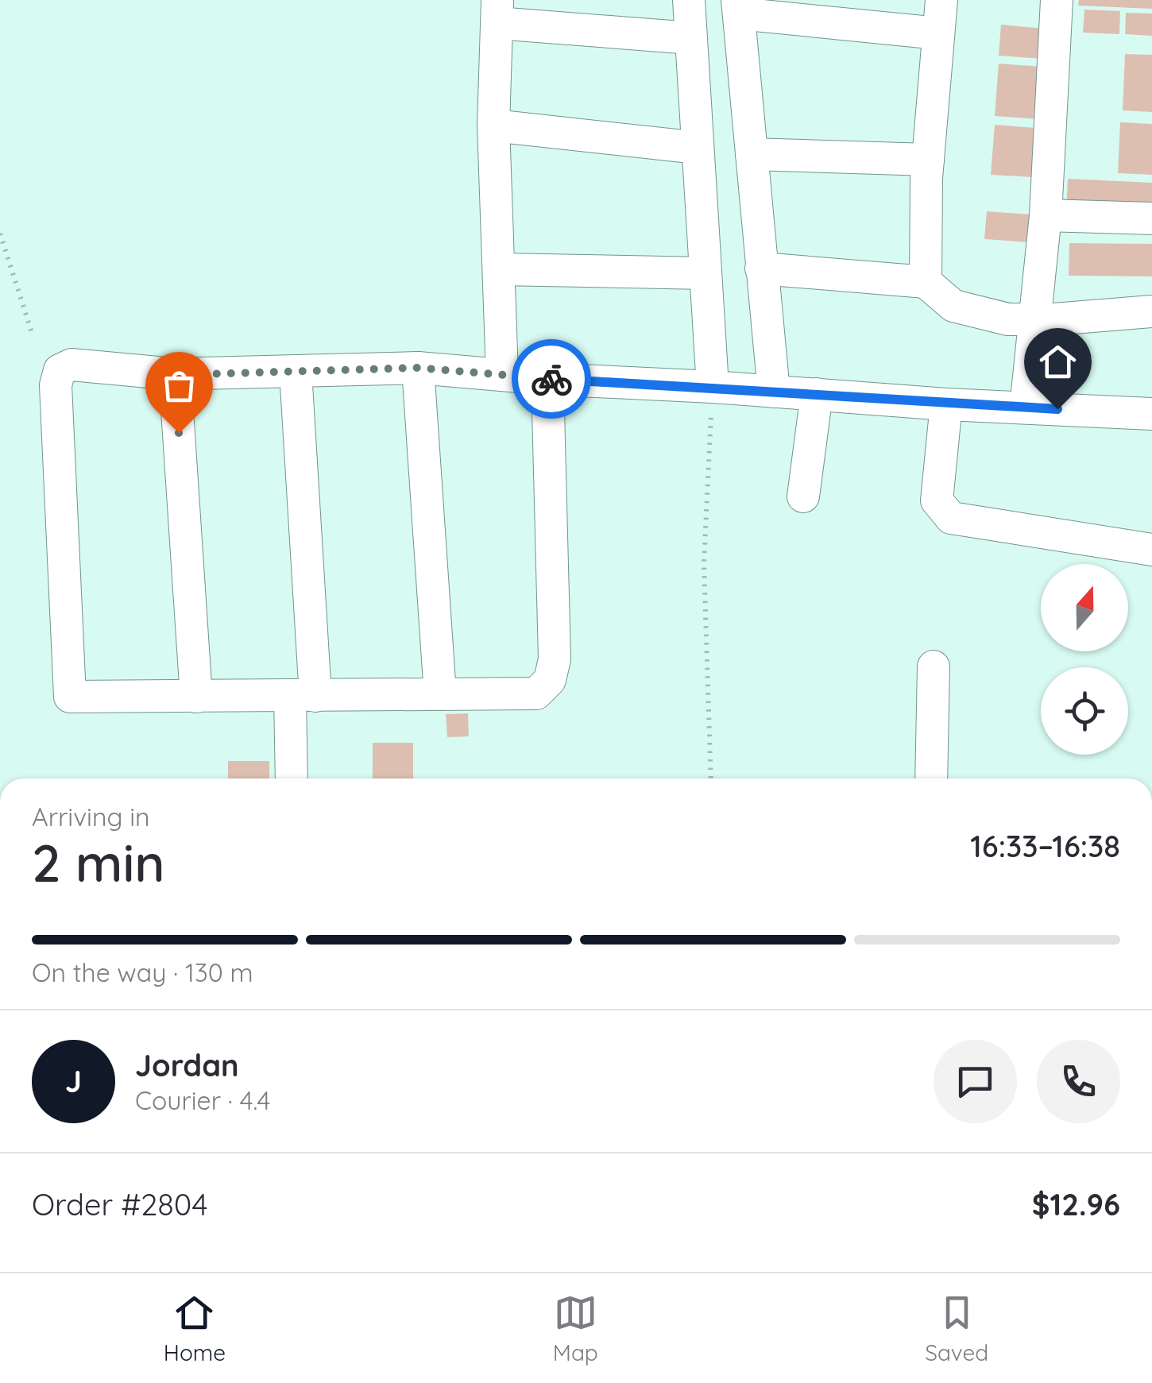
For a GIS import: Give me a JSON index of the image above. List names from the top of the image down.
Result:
{
  "north": "top",
  "page": {
    "heading": ["2 min", "Arriving in", "16:33–16:38"],
    "panel": [
      "Jordan",
      "Courier · 4.4",
      "Order #2804",
      "$12.96"
    ],
    "bar": "On the way · 130 m",
    "round": "J",
    "tabs": ["Home", "Map", "Saved"]
  }
}
